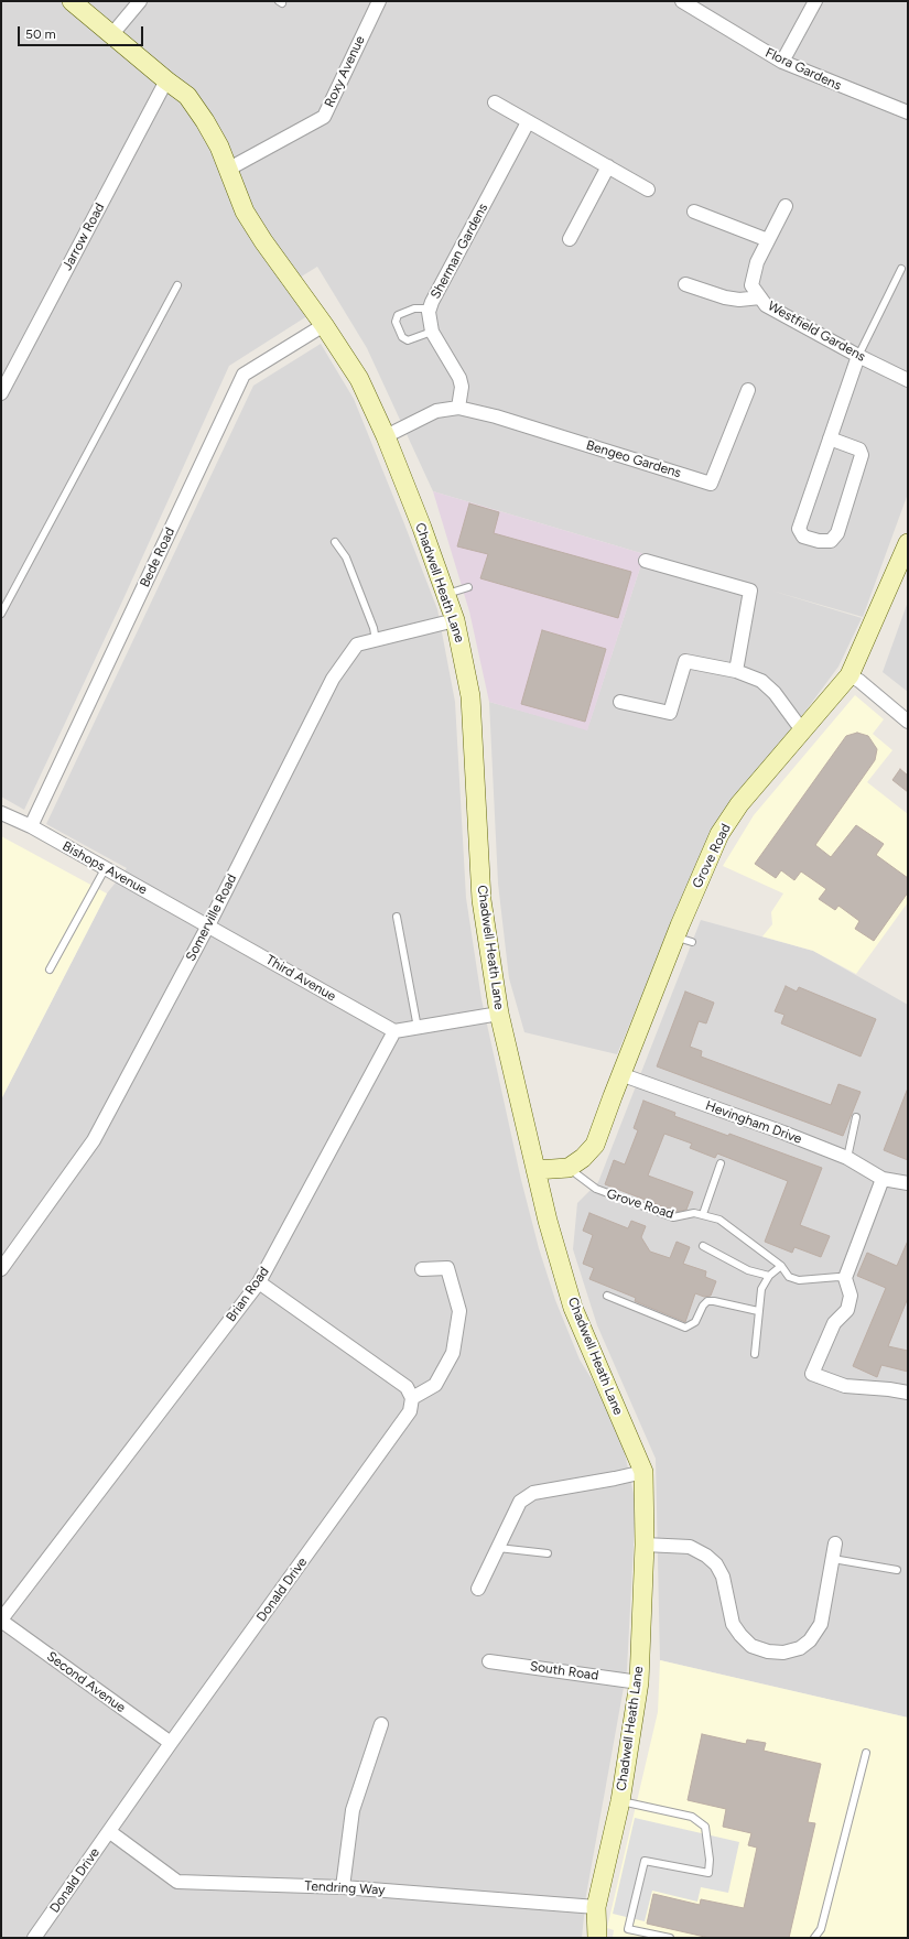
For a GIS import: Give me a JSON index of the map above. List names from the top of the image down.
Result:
{
  "streets": {
    "street": [
      "Flora Gardens",
      "Roxy Avenue",
      "Jarrow Road",
      "Sherman Gardens",
      "Westfield Gardens",
      "Bengeo Gardens",
      "Bede Road",
      "Chadwell Heath Lane",
      "Grove Road",
      "Bishops Avenue",
      "Somerville Road",
      "Third Avenue",
      "Hevingham Drive",
      "Brian Road",
      "Donald Drive",
      "South Road",
      "Second Avenue",
      "Tendring Way"
    ]
  },
  "crossings": [
    ["Roxy Avenue", "Chadwell Heath Lane"],
    ["Jarrow Road", "Chadwell Heath Lane"],
    ["Sherman Gardens", "Bengeo Gardens"],
    ["Bede Road", "Chadwell Heath Lane"],
    ["Bede Road", "Bishops Avenue"],
    ["Chadwell Heath Lane", "Somerville Road"],
    ["Chadwell Heath Lane", "South Road"],
    ["Chadwell Heath Lane", "Tendring Way"],
    ["Grove Road", "Hevingham Drive"],
    ["Bishops Avenue", "Somerville Road"],
    ["Bishops Avenue", "Third Avenue"],
    ["Somerville Road", "Third Avenue"],
    ["Third Avenue", "Brian Road"],
    ["Brian Road", "Second Avenue"],
    ["Donald Drive", "Second Avenue"],
    ["Donald Drive", "Tendring Way"]
  ],
  "scale_bar": "50 m"
}
